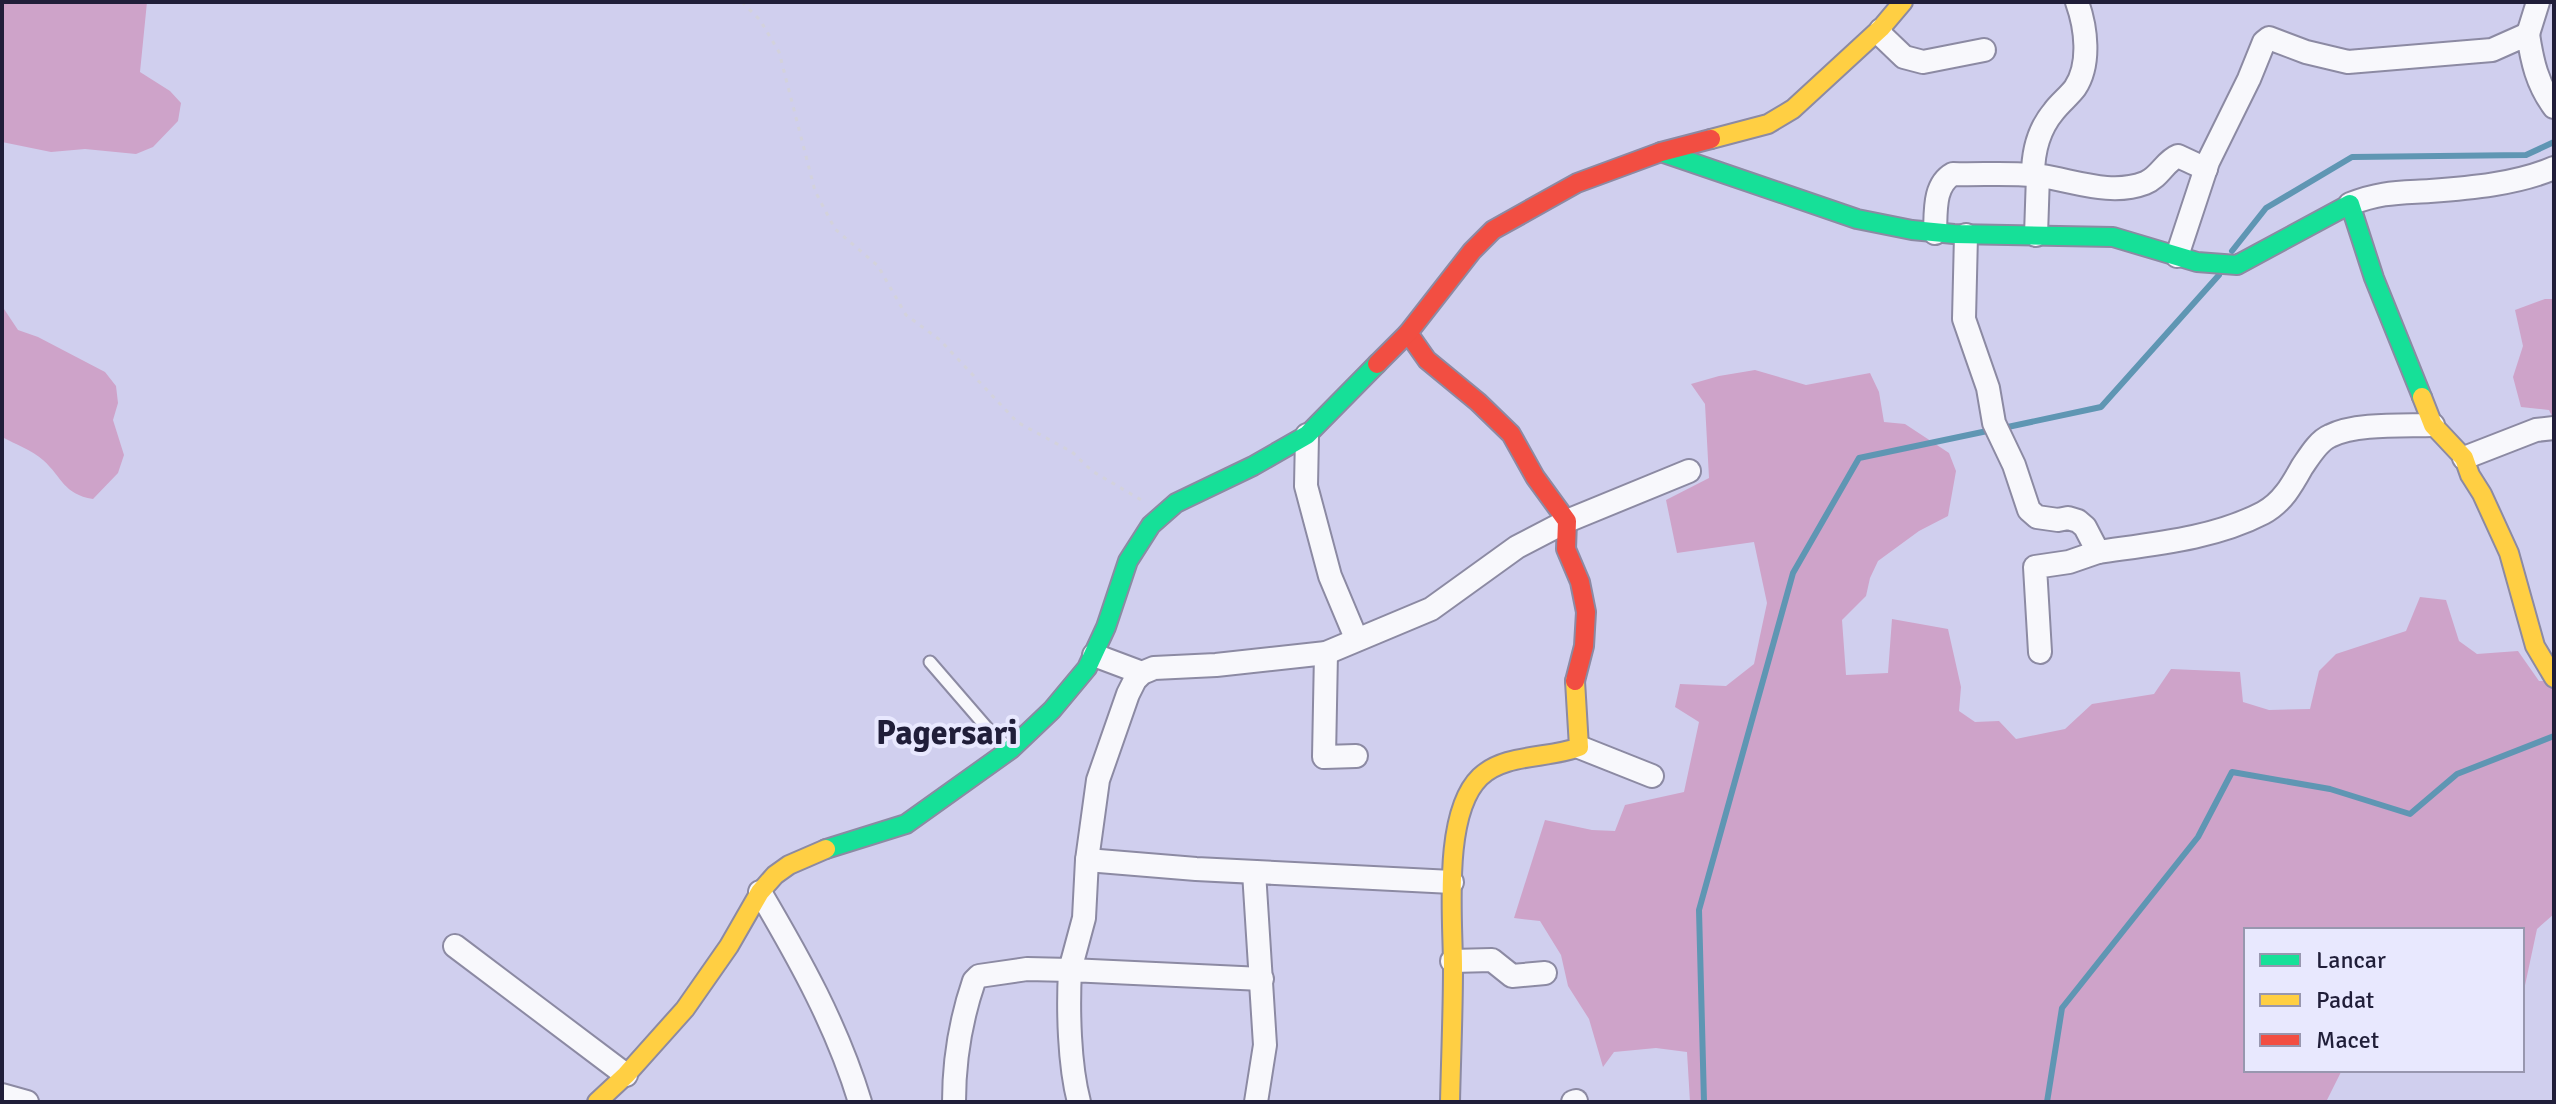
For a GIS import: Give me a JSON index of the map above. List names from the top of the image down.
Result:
{
  "districts": ["Pagersari"],
  "legend": ["Lancar", "Padat", "Macet"]
}
